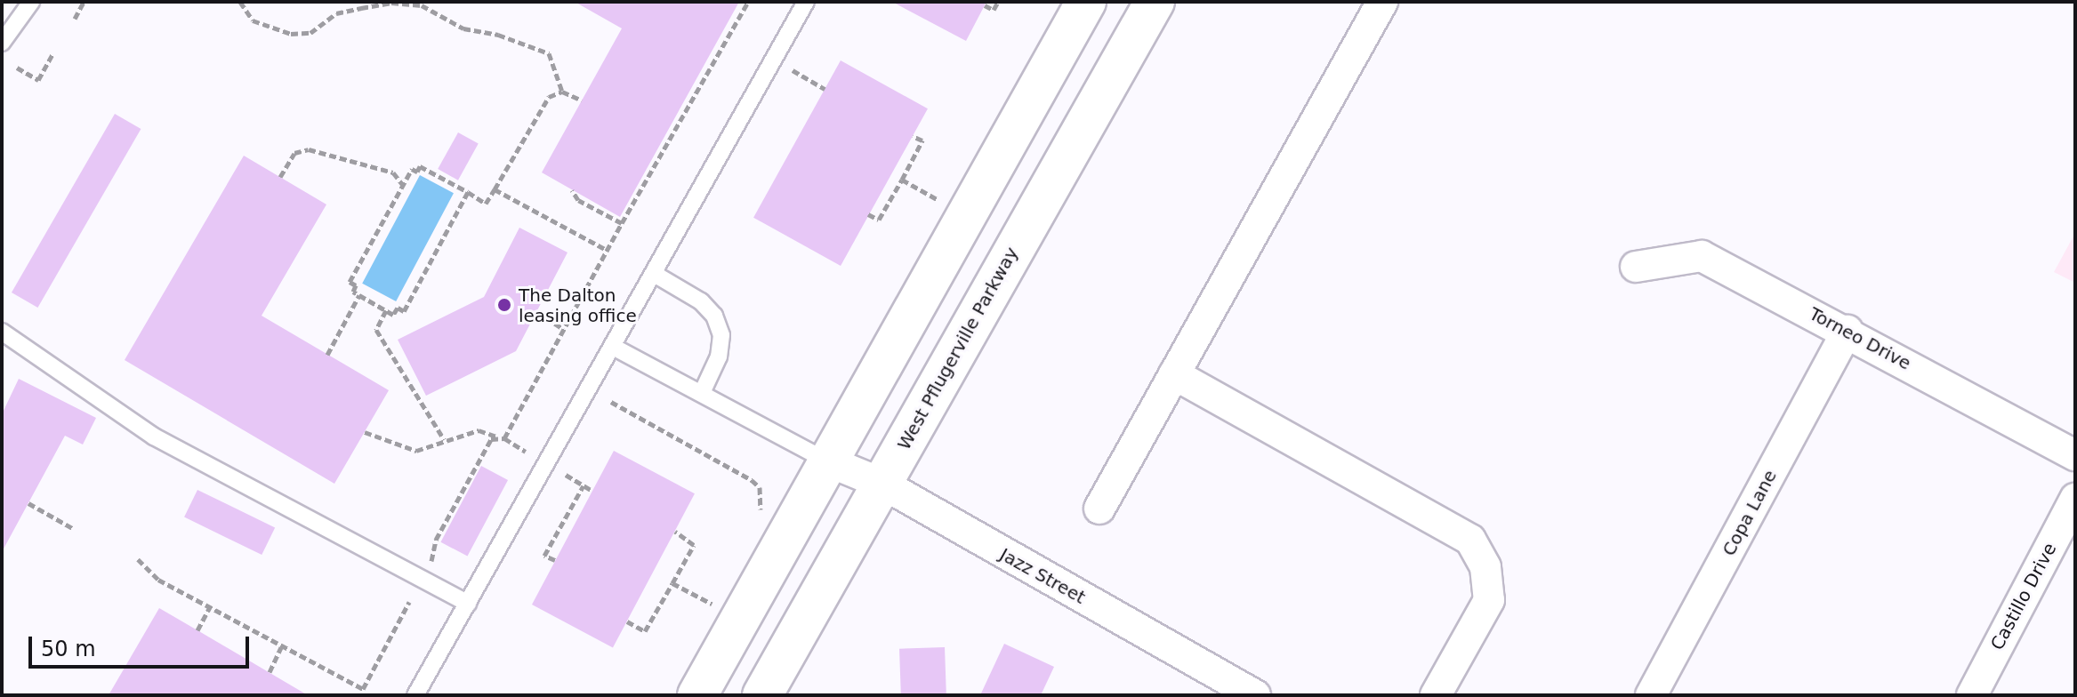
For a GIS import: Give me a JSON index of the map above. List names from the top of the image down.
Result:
{
  "streets": {
    "main road": ["West Pflugerville Parkway"],
    "street": [
      "Torneo Drive",
      "Copa Lane",
      "Jazz Street",
      "Castillo Drive"
    ]
  },
  "crossings": [
    ["Torneo Drive", "Copa Lane"],
    ["West Pflugerville Parkway", "Jazz Street"]
  ],
  "places": ["The Dalton leasing office"],
  "scale_bar": "50 m"
}
